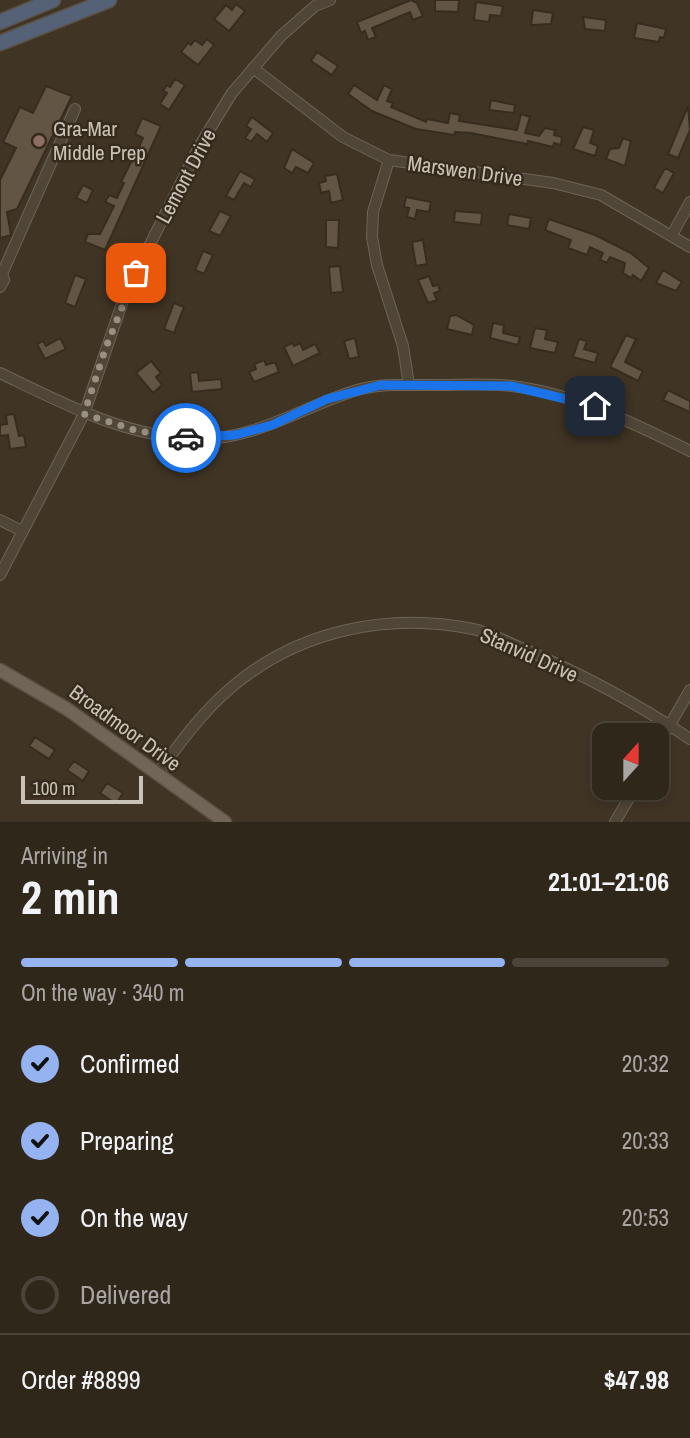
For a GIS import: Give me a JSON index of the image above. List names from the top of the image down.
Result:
{
  "streets": {
    "main road": ["Broadmoor Drive"],
    "street": ["Marswen Drive", "Lemont Drive", "Stanvid Drive"]
  },
  "crossings": [
    ["Marswen Drive", "Lemont Drive"],
    ["Stanvid Drive", "Broadmoor Drive"]
  ],
  "places": ["Gra-Mar Middle Prep"],
  "scale_bar": "100 m",
  "north": "top",
  "page": {
    "scale": "100 m",
    "heading": ["2 min", "Arriving in", "21:01–21:06"],
    "panel": ["Order #8899", "$47.98"],
    "bar": "On the way · 340 m",
    "list": [
      ["Confirmed", "20:32"],
      ["Preparing", "20:33"],
      ["On the way", "20:53"],
      "Delivered"
    ]
  }
}
